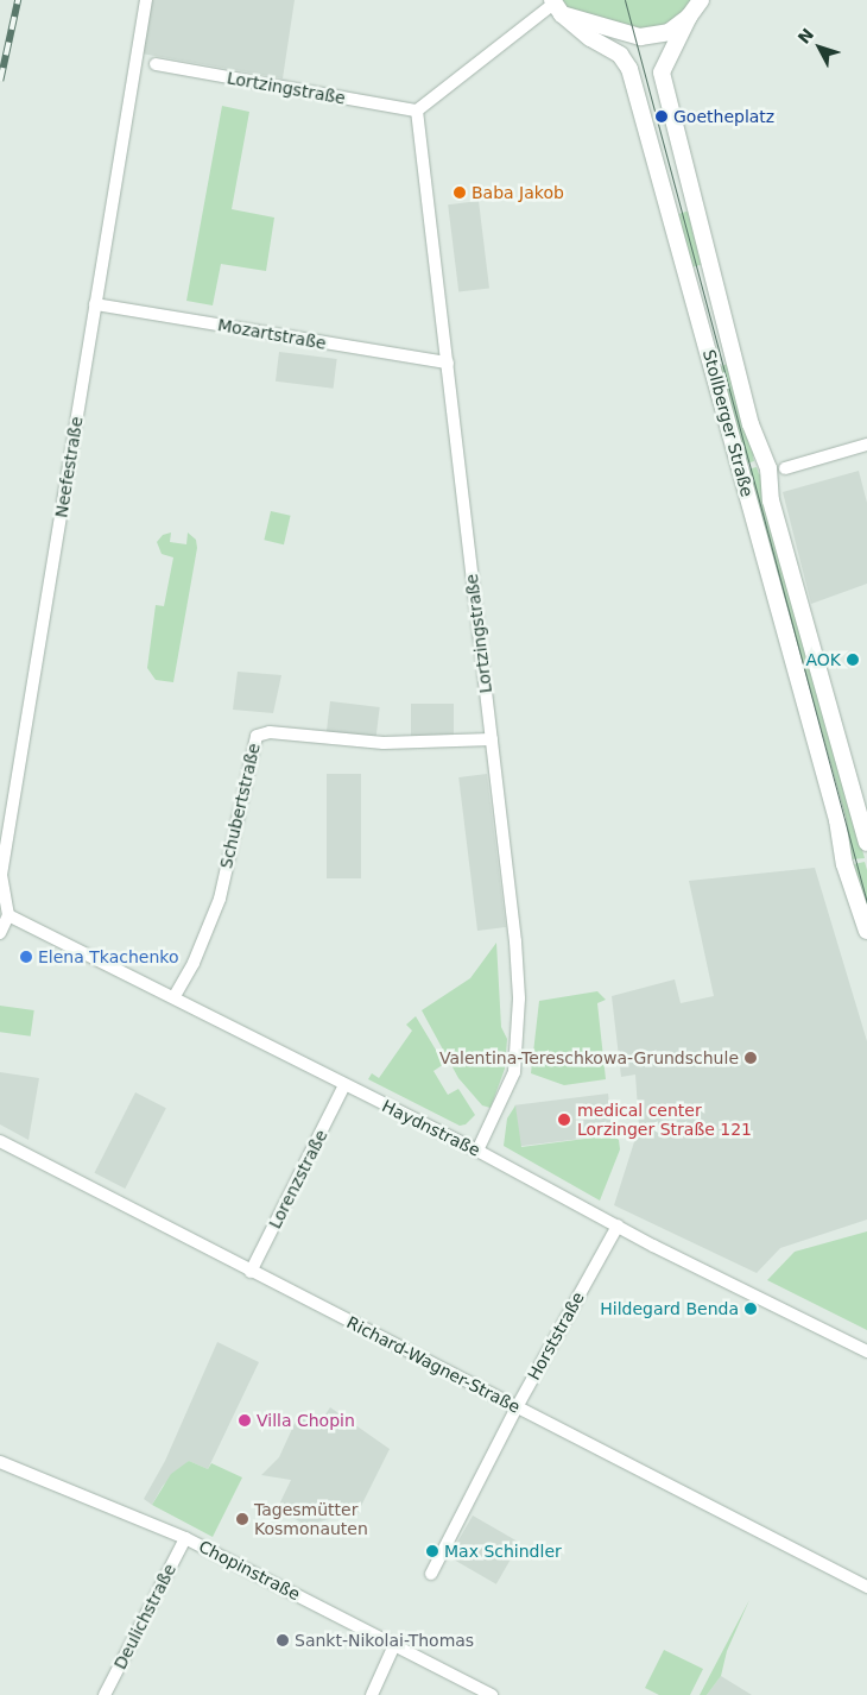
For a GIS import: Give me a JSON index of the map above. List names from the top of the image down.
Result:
{
  "streets": {
    "main road": ["Stollberger Straße"],
    "street": [
      "Lortzingstraße",
      "Mozartstraße",
      "Neefestraße",
      "Schubertstraße",
      "Haydnstraße",
      "Lorenzstraße",
      "Horststraße",
      "Richard-Wagner-Straße",
      "Chopinstraße",
      "Deulichstraße"
    ]
  },
  "crossings": [
    ["Lortzingstraße", "Mozartstraße"],
    ["Lortzingstraße", "Schubertstraße"],
    ["Lortzingstraße", "Haydnstraße"],
    ["Mozartstraße", "Neefestraße"],
    ["Neefestraße", "Haydnstraße"],
    ["Schubertstraße", "Haydnstraße"],
    ["Haydnstraße", "Lorenzstraße"],
    ["Haydnstraße", "Horststraße"],
    ["Lorenzstraße", "Richard-Wagner-Straße"],
    ["Horststraße", "Richard-Wagner-Straße"],
    ["Chopinstraße", "Deulichstraße"]
  ],
  "places": [
    "Goetheplatz",
    "Baba Jakob",
    "AOK",
    "Elena Tkachenko",
    "Valentina-Tereschkowa-Grundschule",
    "medical center Lorzinger Straße 121",
    "Hildegard Benda",
    "Villa Chopin",
    "Tagesmütter Kosmonauten",
    "Max Schindler",
    "Sankt-Nikolai-Thomas"
  ],
  "north": "top left"
}
